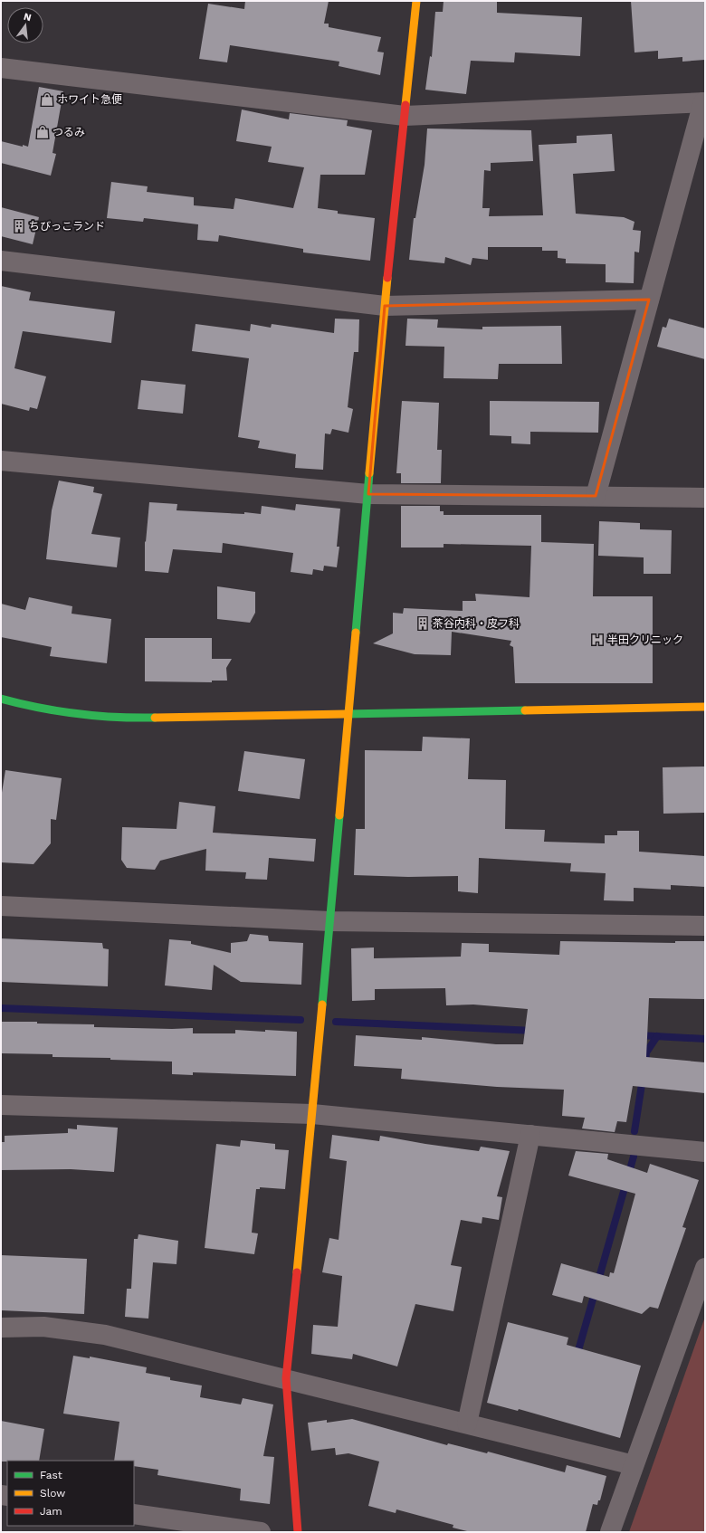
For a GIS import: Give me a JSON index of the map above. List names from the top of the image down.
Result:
{
  "places": {
    "shop": ["ホワイト急便", "つるみ"],
    "building": ["ちびっこランド", "茶谷内科・皮フ科"],
    "hospital": ["半田クリニック"]
  },
  "legend": ["Fast", "Slow", "Jam"],
  "north": "top"
}
